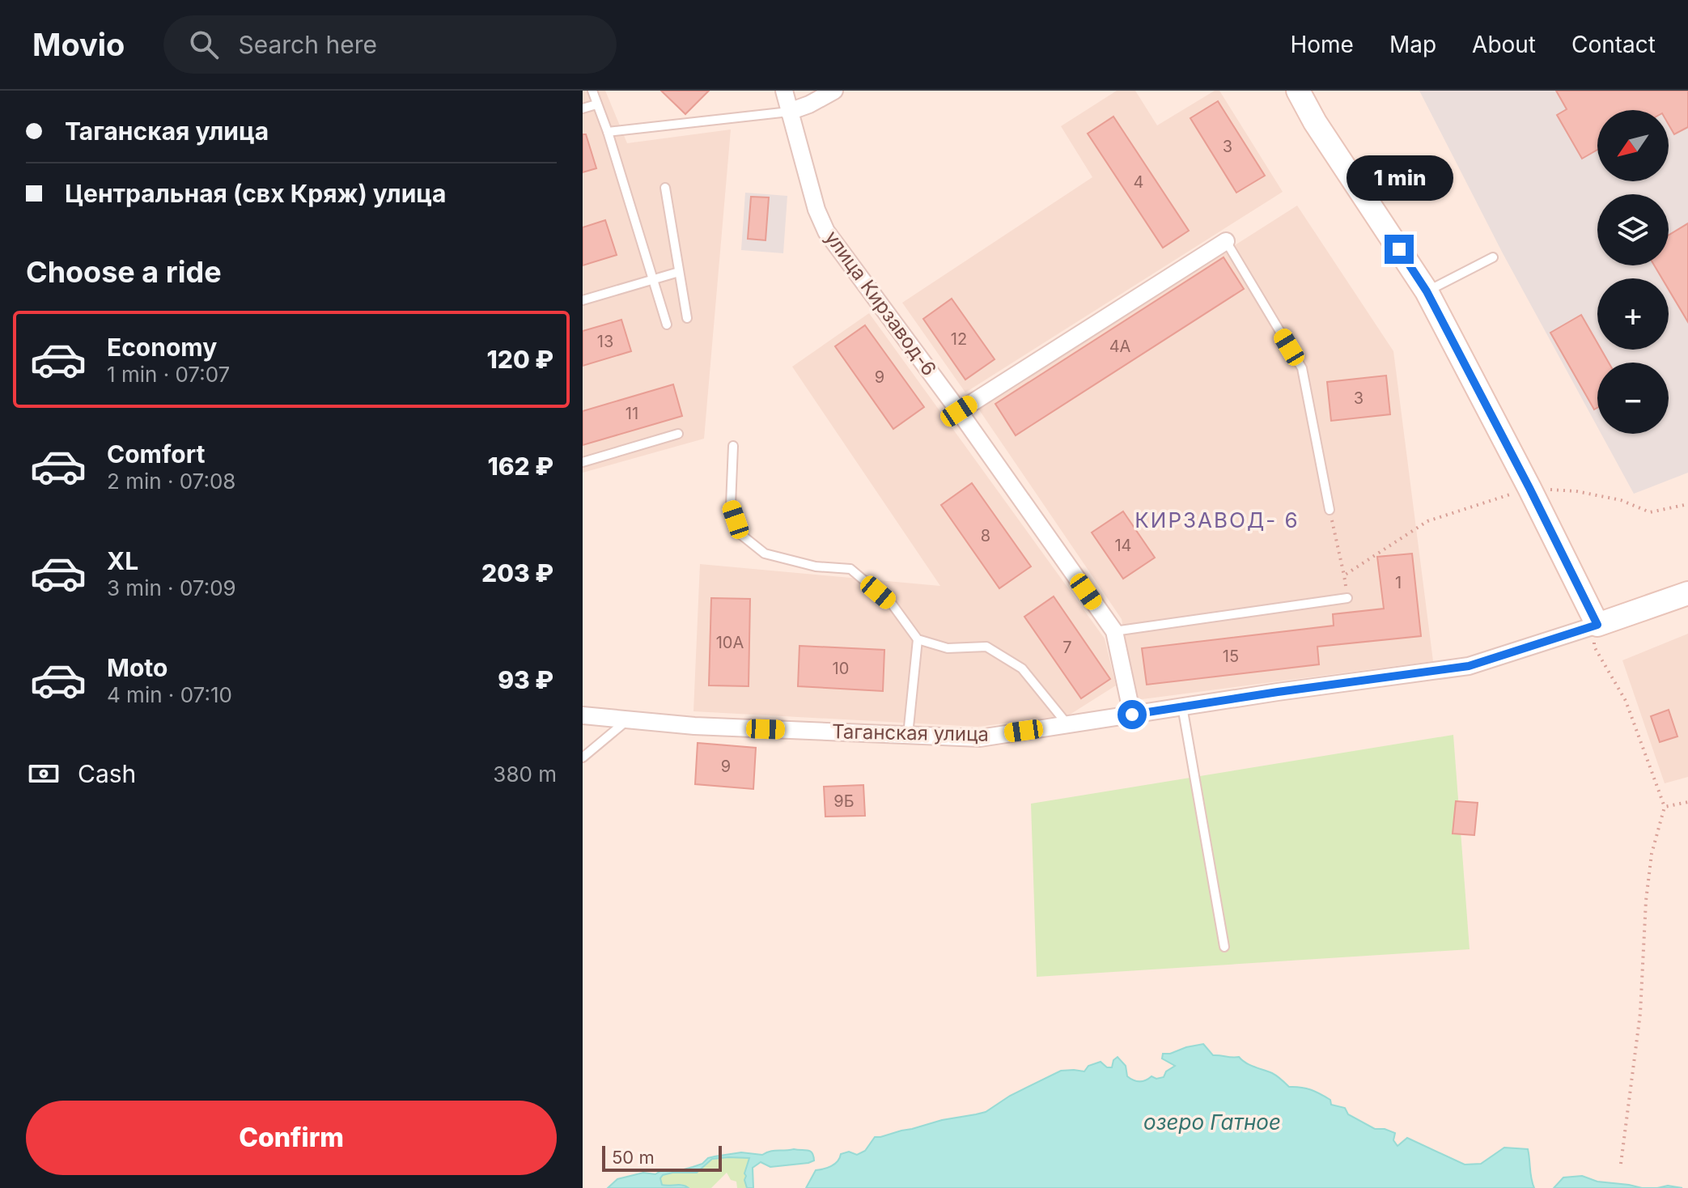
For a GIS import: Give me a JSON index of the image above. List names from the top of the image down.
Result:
{
  "streets": {
    "main road": ["Таганская улица"],
    "street": ["улица Кирзавод-6"]
  },
  "crossings": [
    ["улица Кирзавод-6", "Таганская улица"]
  ],
  "districts": ["КИРЗАВОД- 6"],
  "water": ["озеро Гатное"],
  "house_numbers": [
    "3",
    "4",
    "12",
    "13",
    "4А",
    "9",
    "3",
    "11",
    "8",
    "14",
    "1",
    "10А",
    "7",
    "15",
    "10",
    "9",
    "9Б"
  ],
  "scale_bar": "50 m",
  "north": "bottom left",
  "page": {
    "header": "Movio",
    "search": "Search here",
    "nav": [
      "Home",
      "Map",
      "About",
      "Contact"
    ],
    "banner": ["Таганская улица", "Центральная (свх Кряж) улица"],
    "map_buttons": ["+", "−"],
    "bubble": "1 min",
    "heading": "Choose a ride",
    "list": [
      {
        "name": "Economy",
        "note": "1 min · 07:07",
        "value": "120 ₽"
      },
      {
        "name": "Comfort",
        "note": "2 min · 07:08",
        "value": "162 ₽"
      },
      {
        "name": "XL",
        "note": "3 min · 07:09",
        "value": "203 ₽"
      },
      {
        "name": "Moto",
        "note": "4 min · 07:10",
        "value": "93 ₽"
      }
    ],
    "pay": ["Cash", "380 m"],
    "buttons": "Confirm",
    "scale": "50 m"
  }
}
